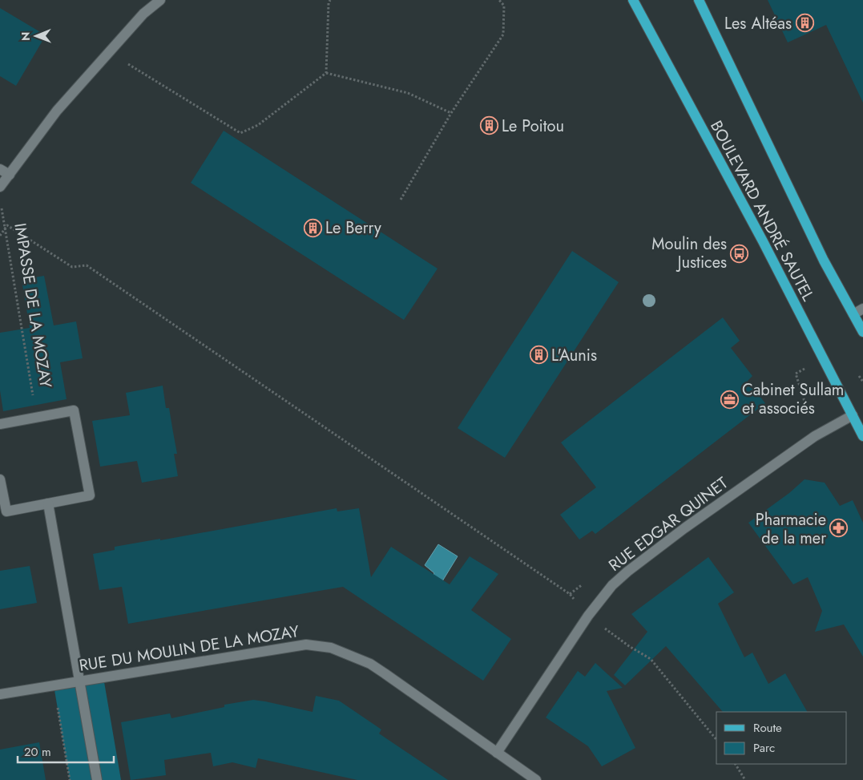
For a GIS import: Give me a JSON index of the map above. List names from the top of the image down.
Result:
{
  "streets": {
    "main road": ["BOULEVARD ANDRÉ SAUTEL"],
    "street": ["RUE EDGAR QUINET", "RUE DU MOULIN DE LA MOZAY"],
    "path": ["IMPASSE DE LA MOZAY"]
  },
  "crossings": [
    ["BOULEVARD ANDRÉ SAUTEL", "RUE EDGAR QUINET"],
    ["RUE EDGAR QUINET", "RUE DU MOULIN DE LA MOZAY"]
  ],
  "places": {
    "building": [
      "Les Altéas",
      "Le Poitou",
      "Le Berry",
      "L'Aunis"
    ],
    "bus stop": ["Moulin des Justices"],
    "office": ["Cabinet Sullam et associés"],
    "pharmacy": ["Pharmacie de la mer"]
  },
  "legend": ["Route", "Parc"],
  "scale_bar": "20 m",
  "north": "left"
}
